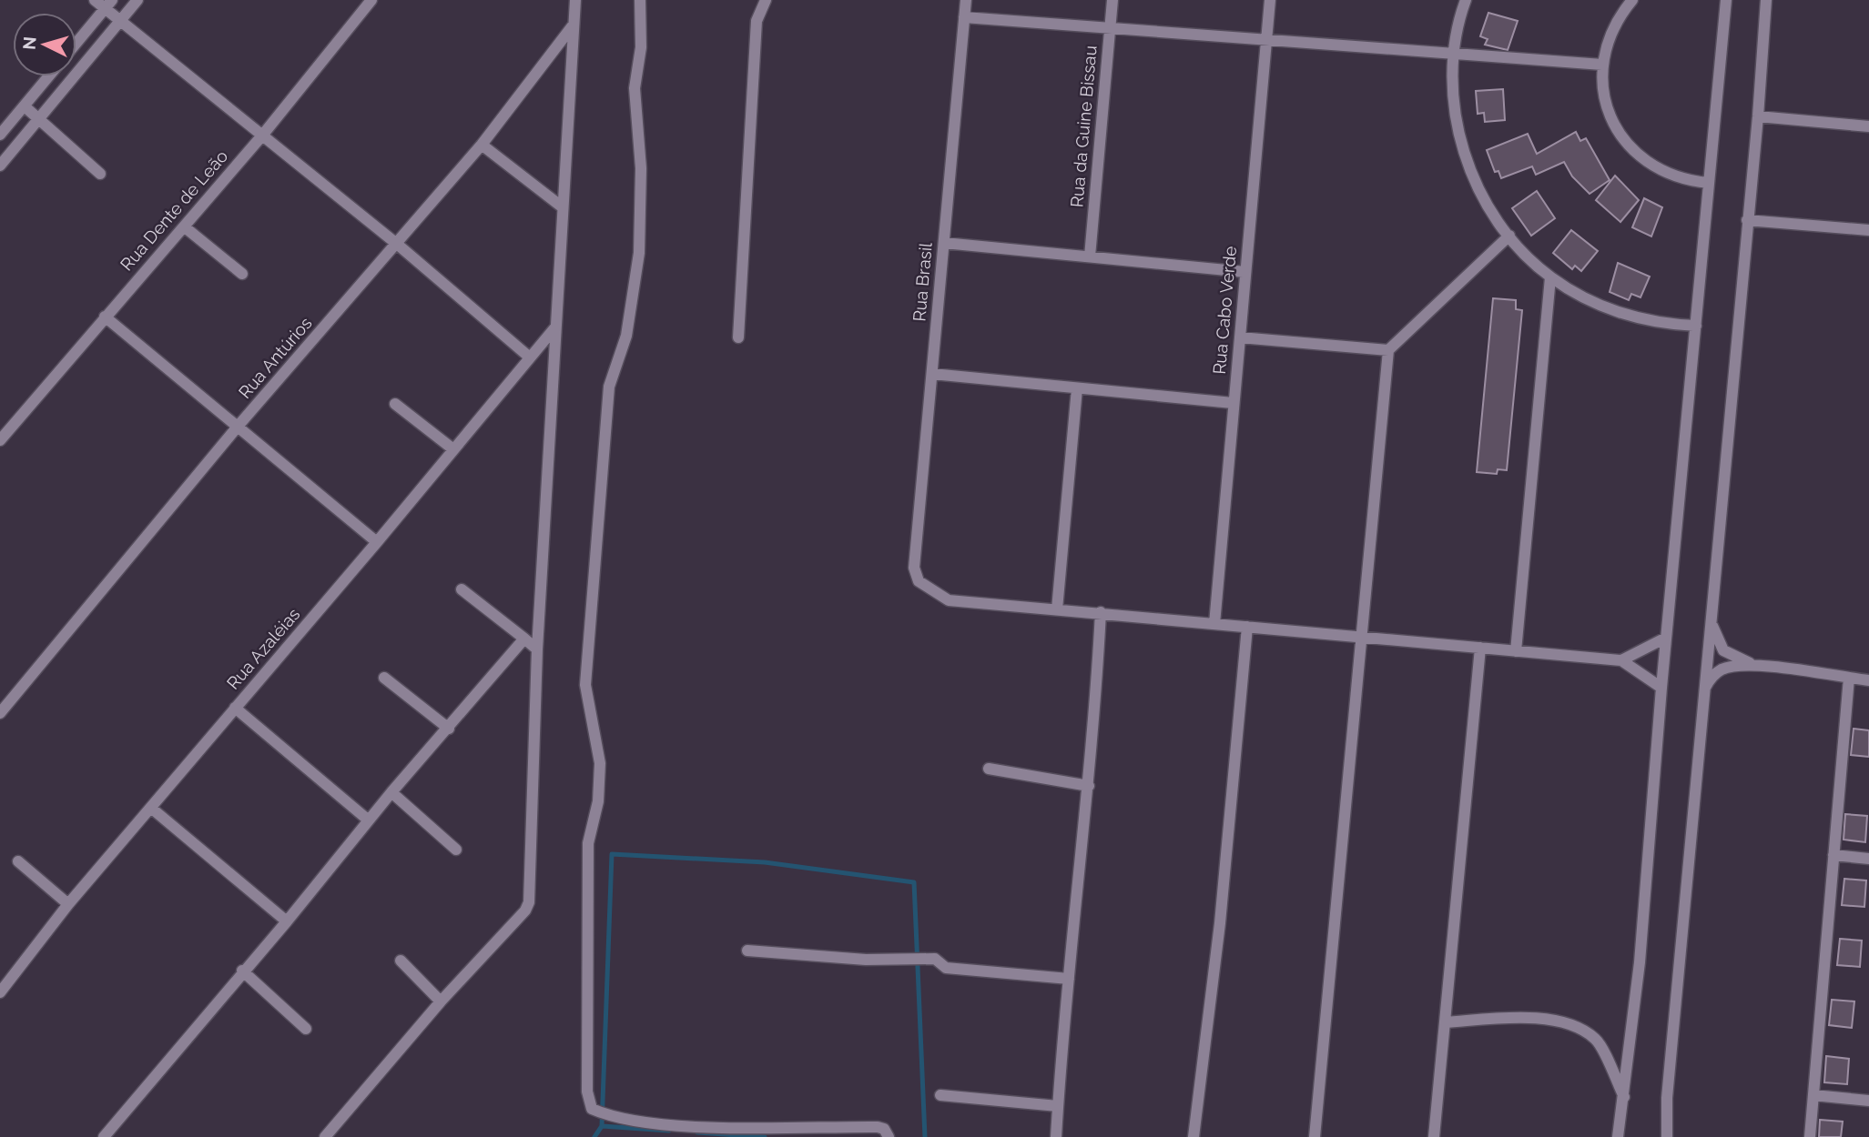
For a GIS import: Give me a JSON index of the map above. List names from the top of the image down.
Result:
{
  "streets": {
    "street": [
      "Rua da Guine Bissau",
      "Rua Dente de Leão",
      "Rua Brasil",
      "Rua Cabo Verde",
      "Rua Antúrios",
      "Rua Azaléias"
    ]
  },
  "north": "left"
}
